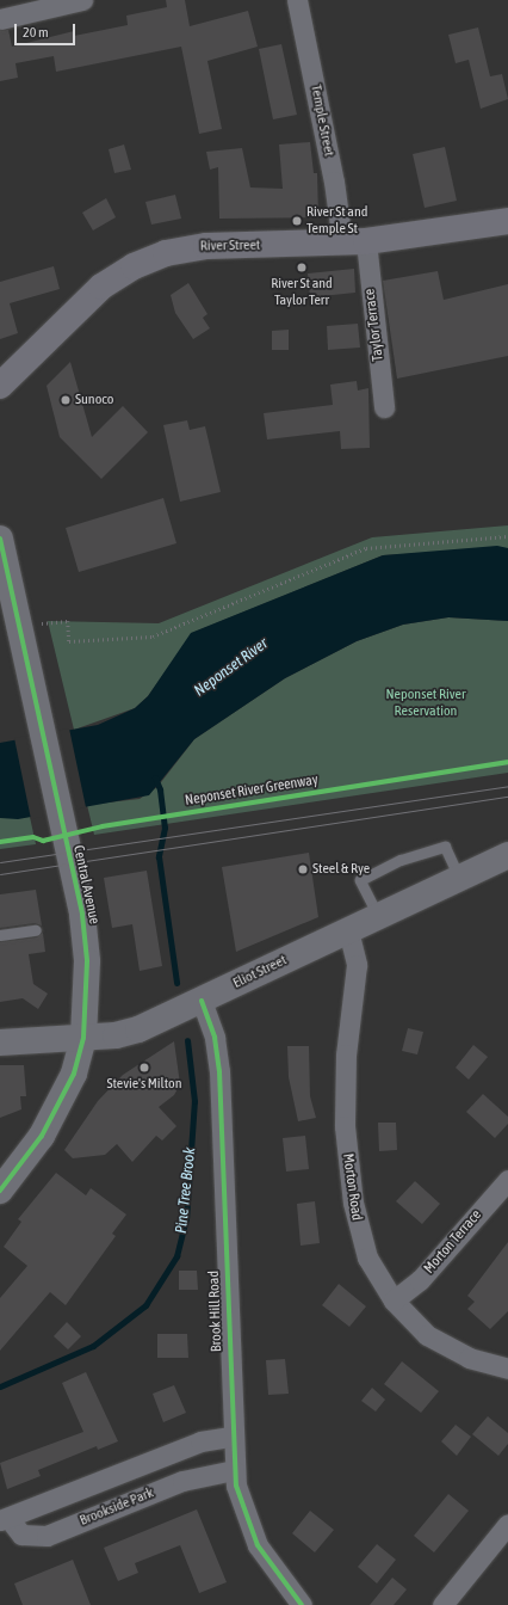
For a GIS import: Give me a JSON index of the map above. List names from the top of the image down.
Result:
{
  "streets": {
    "main road": ["River Street"],
    "street": [
      "Temple Street",
      "Taylor Terrace",
      "Central Avenue",
      "Eliot Street",
      "Morton Road",
      "Morton Terrace",
      "Brook Hill Road",
      "Brookside Park"
    ],
    "cycle path": ["Neponset River Greenway"]
  },
  "crossings": [
    ["Temple Street", "River Street"],
    ["Temple Street", "Taylor Terrace"],
    ["River Street", "Taylor Terrace"],
    ["Central Avenue", "Eliot Street"],
    ["Eliot Street", "Morton Road"],
    ["Eliot Street", "Brook Hill Road"],
    ["Morton Road", "Morton Terrace"],
    ["Brook Hill Road", "Brookside Park"]
  ],
  "water": ["Neponset River", "Pine Tree Brook"],
  "parks": ["Neponset River Reservation"],
  "places": [
    "River St and Temple St",
    "River St and Taylor Terr",
    "Sunoco",
    "Steel & Rye",
    "Stevie's Milton"
  ],
  "scale_bar": "20 m"
}
